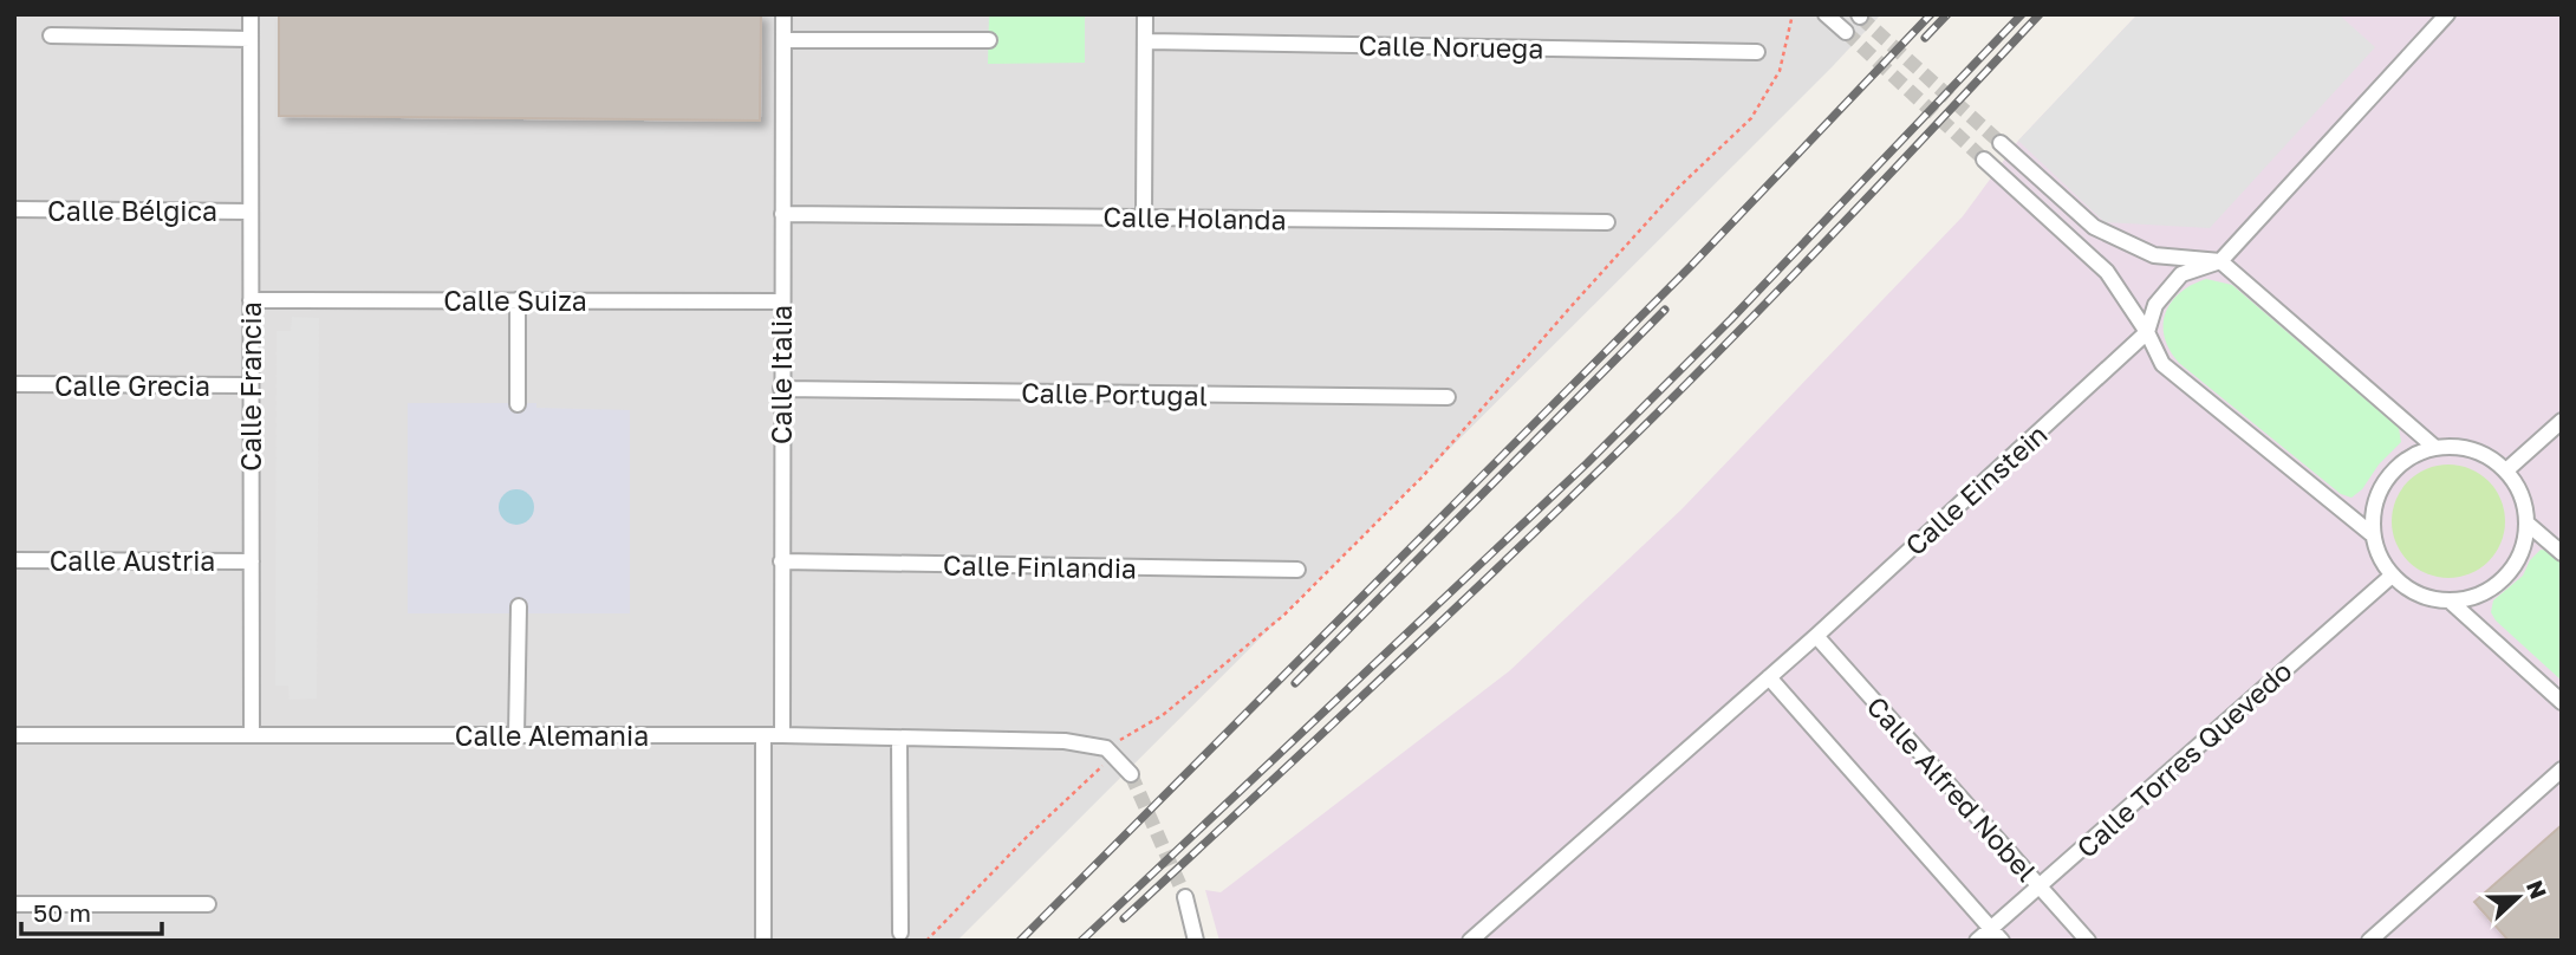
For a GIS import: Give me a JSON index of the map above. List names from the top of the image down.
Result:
{
  "streets": {
    "street": [
      "Calle Noruega",
      "Calle Bélgica",
      "Calle Holanda",
      "Calle Suiza",
      "Calle Italia",
      "Calle Grecia",
      "Calle Francia",
      "Calle Portugal",
      "Calle Einstein",
      "Calle Austria",
      "Calle Finlandia",
      "Calle Alemania",
      "Calle Torres Quevedo",
      "Calle Alfred Nobel"
    ]
  },
  "crossings": [
    ["Calle Bélgica", "Calle Francia"],
    ["Calle Holanda", "Calle Italia"],
    ["Calle Suiza", "Calle Italia"],
    ["Calle Suiza", "Calle Francia"],
    ["Calle Italia", "Calle Portugal"],
    ["Calle Italia", "Calle Finlandia"],
    ["Calle Italia", "Calle Alemania"],
    ["Calle Grecia", "Calle Francia"],
    ["Calle Francia", "Calle Austria"],
    ["Calle Francia", "Calle Alemania"],
    ["Calle Einstein", "Calle Alfred Nobel"],
    ["Calle Torres Quevedo", "Calle Alfred Nobel"]
  ],
  "scale_bar": "50 m",
  "north": "right"
}
